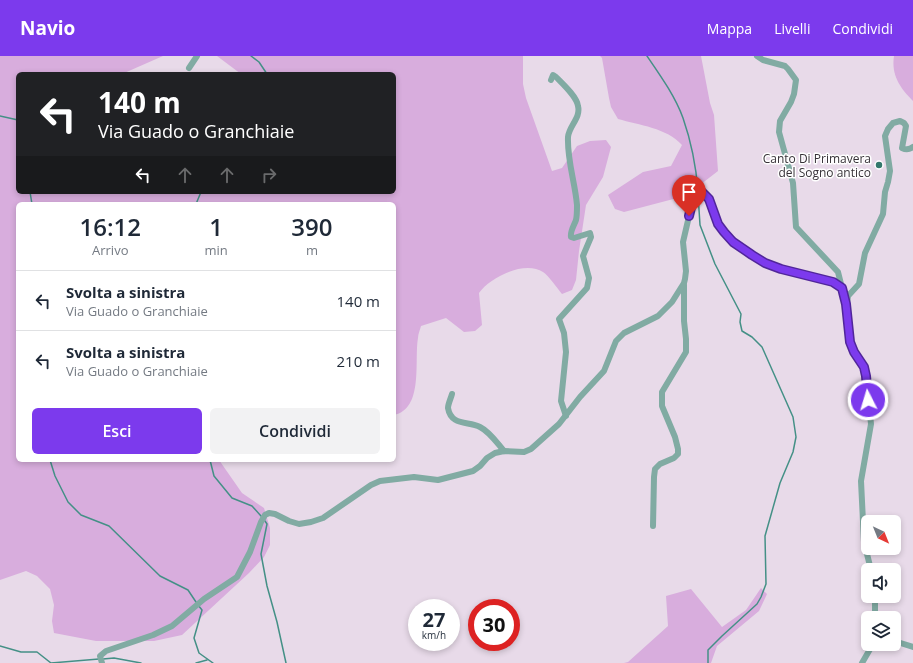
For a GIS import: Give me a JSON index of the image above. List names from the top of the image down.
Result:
{
  "places": ["Canto Di Primavera del Sogno antico"],
  "north": "bottom right",
  "page": {
    "header": "Navio",
    "nav": ["Mappa", "Livelli", "Condividi"],
    "turn": ["140 m", "Via Guado o Granchiaie"],
    "eta": [
      "16:12",
      "Arrivo",
      "1",
      "min",
      "390",
      "m"
    ],
    "list": [
      {
        "name": "Svolta a sinistra",
        "note": "Via Guado o Granchiaie",
        "value": "140 m"
      },
      {
        "name": "Svolta a sinistra",
        "note": "Via Guado o Granchiaie",
        "value": "210 m"
      }
    ],
    "buttons": ["Esci", "Condividi"],
    "speed": "27 km/h",
    "limit": "30"
  }
}
